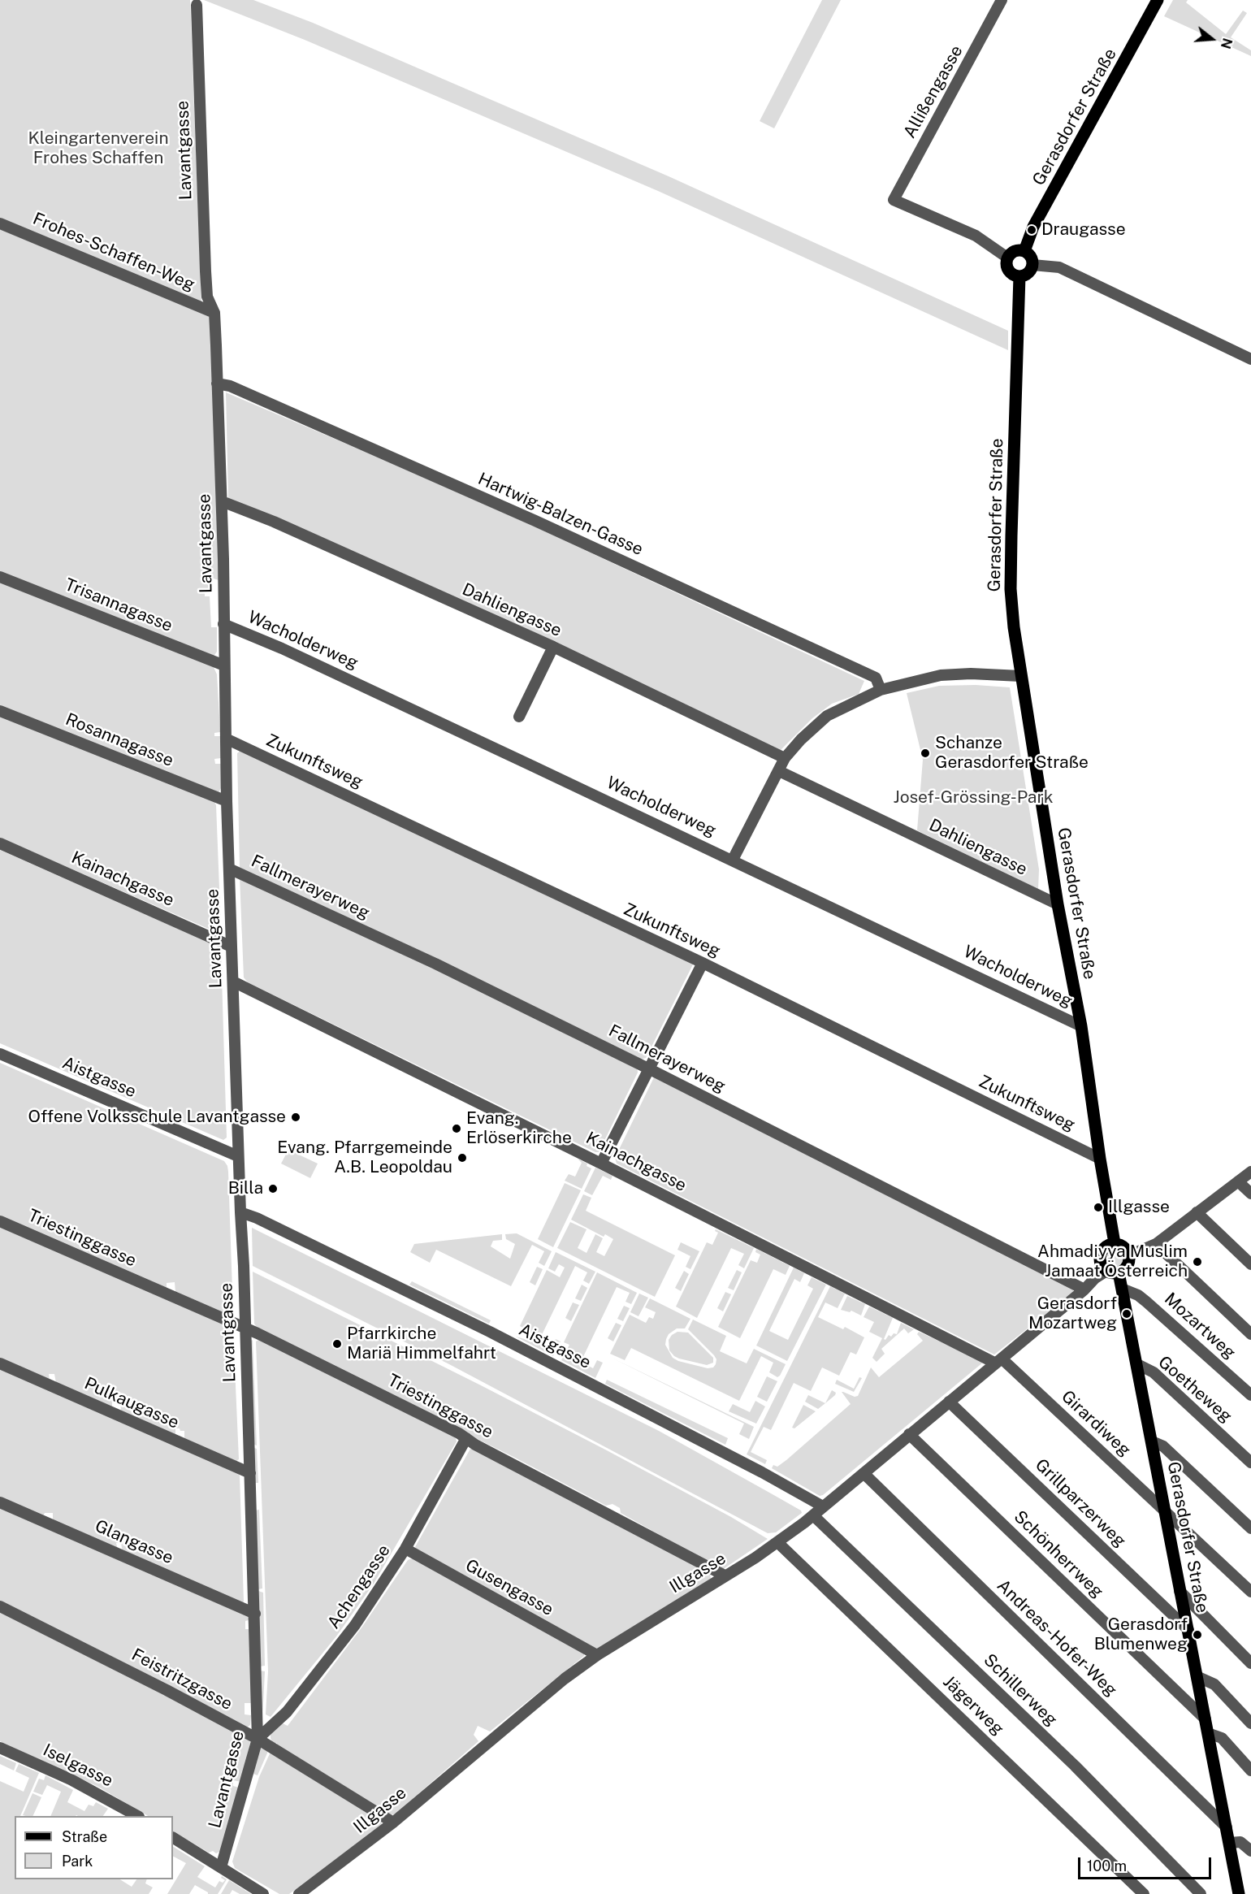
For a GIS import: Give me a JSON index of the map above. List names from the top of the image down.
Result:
{
  "streets": {
    "main road": ["Gerasdorfer Straße"],
    "street": [
      "Allißengasse",
      "Lavantgasse",
      "Frohes-Schaffen-Weg",
      "Hartwig-Balzen-Gasse",
      "Trisannagasse",
      "Dahliengasse",
      "Wacholderweg",
      "Rosannagasse",
      "Zukunftsweg",
      "Kainachgasse",
      "Fallmerayerweg",
      "Aistgasse",
      "Triestinggasse",
      "Mozartweg",
      "Goetheweg",
      "Pulkaugasse",
      "Girardiweg",
      "Grillparzerweg",
      "Glangasse",
      "Schönherrweg",
      "Illgasse",
      "Achengasse",
      "Gusengasse",
      "Andreas-Hofer-Weg",
      "Feistritzgasse",
      "Schillerweg",
      "Jägerweg",
      "Iselgasse"
    ]
  },
  "crossings": [
    ["Allißengasse", "Gerasdorfer Straße"],
    ["Gerasdorfer Straße", "Dahliengasse"],
    ["Gerasdorfer Straße", "Wacholderweg"],
    ["Gerasdorfer Straße", "Zukunftsweg"],
    ["Gerasdorfer Straße", "Mozartweg"],
    ["Gerasdorfer Straße", "Goetheweg"],
    ["Gerasdorfer Straße", "Girardiweg"],
    ["Gerasdorfer Straße", "Grillparzerweg"],
    ["Gerasdorfer Straße", "Schönherrweg"],
    ["Gerasdorfer Straße", "Illgasse"],
    ["Gerasdorfer Straße", "Andreas-Hofer-Weg"],
    ["Lavantgasse", "Frohes-Schaffen-Weg"],
    ["Lavantgasse", "Hartwig-Balzen-Gasse"],
    ["Lavantgasse", "Trisannagasse"],
    ["Lavantgasse", "Dahliengasse"],
    ["Lavantgasse", "Wacholderweg"],
    ["Lavantgasse", "Rosannagasse"],
    ["Lavantgasse", "Zukunftsweg"],
    ["Lavantgasse", "Kainachgasse"],
    ["Lavantgasse", "Fallmerayerweg"],
    ["Lavantgasse", "Aistgasse"],
    ["Lavantgasse", "Triestinggasse"],
    ["Lavantgasse", "Pulkaugasse"],
    ["Lavantgasse", "Glangasse"],
    ["Lavantgasse", "Achengasse"],
    ["Lavantgasse", "Feistritzgasse"],
    ["Kainachgasse", "Girardiweg"],
    ["Kainachgasse", "Illgasse"],
    ["Fallmerayerweg", "Illgasse"],
    ["Aistgasse", "Illgasse"],
    ["Triestinggasse", "Illgasse"],
    ["Triestinggasse", "Achengasse"],
    ["Girardiweg", "Illgasse"],
    ["Grillparzerweg", "Illgasse"],
    ["Schönherrweg", "Illgasse"],
    ["Illgasse", "Gusengasse"],
    ["Illgasse", "Andreas-Hofer-Weg"],
    ["Illgasse", "Feistritzgasse"],
    ["Illgasse", "Schillerweg"],
    ["Illgasse", "Jägerweg"],
    ["Achengasse", "Gusengasse"],
    ["Achengasse", "Feistritzgasse"]
  ],
  "parks": ["Kleingartenverein Frohes Schaffen", "Josef-Grössing-Park"],
  "places": [
    "Draugasse",
    "Schanze Gerasdorfer Straße",
    "Offene Volksschule Lavantgasse",
    "Evang. Erlöserkirche",
    "Evang. Pfarrgemeinde A.B. Leopoldau",
    "Billa",
    "Illgasse",
    "Ahmadiyya Muslim Jamaat Österreich",
    "Gerasdorf Mozartweg",
    "Pfarrkirche Mariä Himmelfahrt",
    "Gerasdorf Blumenweg"
  ],
  "legend": ["Straße", "Park"],
  "scale_bar": "100 m",
  "north": "right"
}
